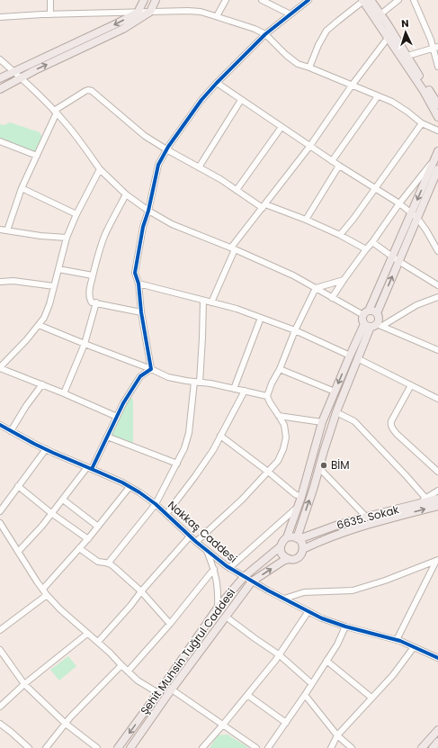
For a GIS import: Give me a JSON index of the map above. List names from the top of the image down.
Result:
{
  "streets": {
    "main road": ["6635. Sokak", "Şehit Muhsin Tuğrul Caddesi"],
    "street": ["Nakkaş Caddesi"]
  },
  "crossings": [
    ["6635. Sokak", "Şehit Muhsin Tuğrul Caddesi"],
    ["Nakkaş Caddesi", "Şehit Muhsin Tuğrul Caddesi"]
  ],
  "places": ["BİM"],
  "north": "top"
}
